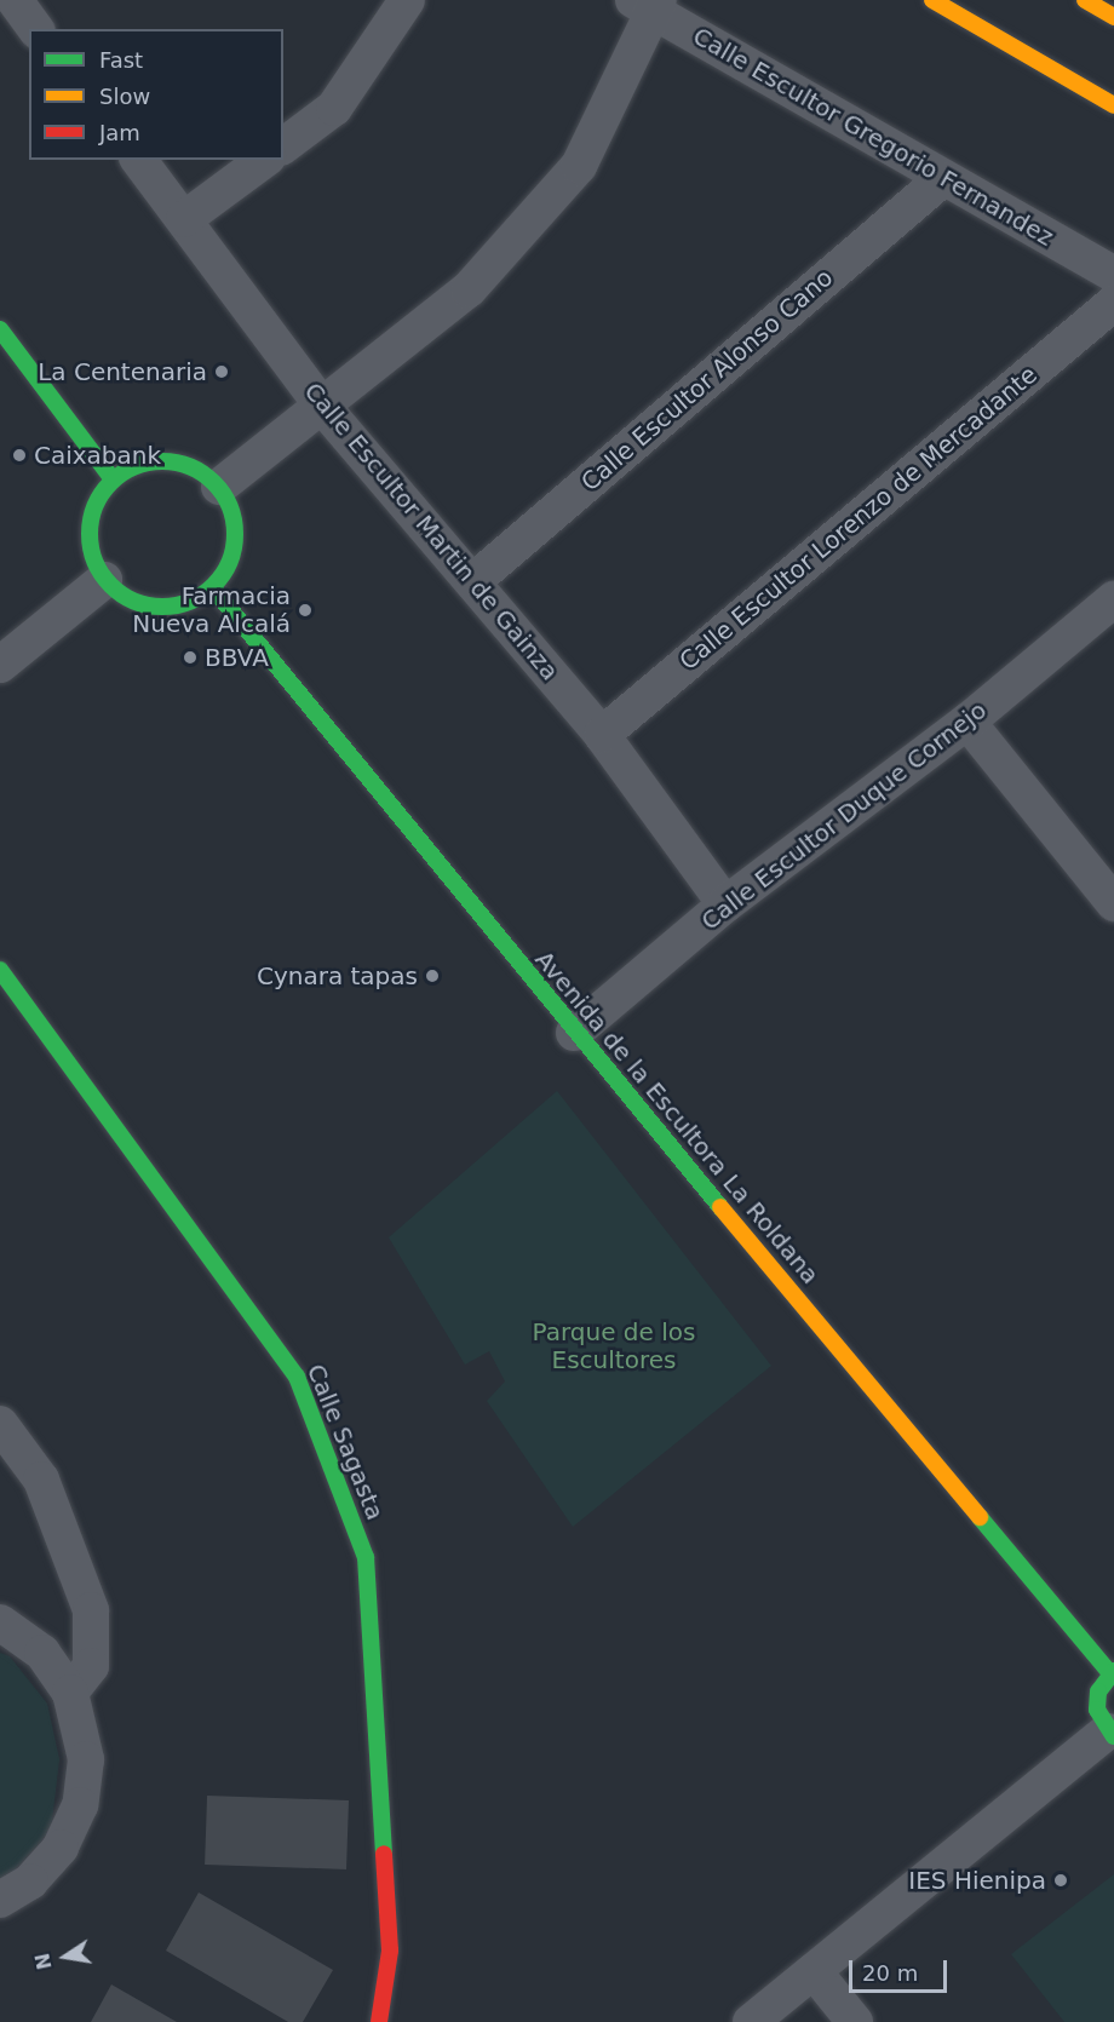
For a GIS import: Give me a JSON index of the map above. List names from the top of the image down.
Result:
{
  "streets": {
    "street": [
      "Calle Escultor Gregorio Fernandez",
      "Calle Escultor Alonso Cano",
      "Calle Escultor Lorenzo de Mercadante",
      "Calle Escultor Martin de Gainza",
      "Calle Escultor Duque Cornejo",
      "Avenida de la Escultora La Roldana",
      "Calle Sagasta"
    ]
  },
  "crossings": [
    ["Calle Escultor Gregorio Fernandez", "Calle Escultor Alonso Cano"],
    ["Calle Escultor Alonso Cano", "Calle Escultor Martin de Gainza"],
    ["Calle Escultor Lorenzo de Mercadante", "Calle Escultor Martin de Gainza"],
    ["Calle Escultor Martin de Gainza", "Calle Escultor Duque Cornejo"],
    ["Calle Escultor Duque Cornejo", "Avenida de la Escultora La Roldana"]
  ],
  "parks": ["Parque de los Escultores"],
  "places": [
    "La Centenaria",
    "Caixabank",
    "Farmacia Nueva Alcalá",
    "BBVA",
    "Cynara tapas",
    "IES Hienipa"
  ],
  "legend": ["Fast", "Slow", "Jam"],
  "scale_bar": "20 m",
  "north": "left"
}
